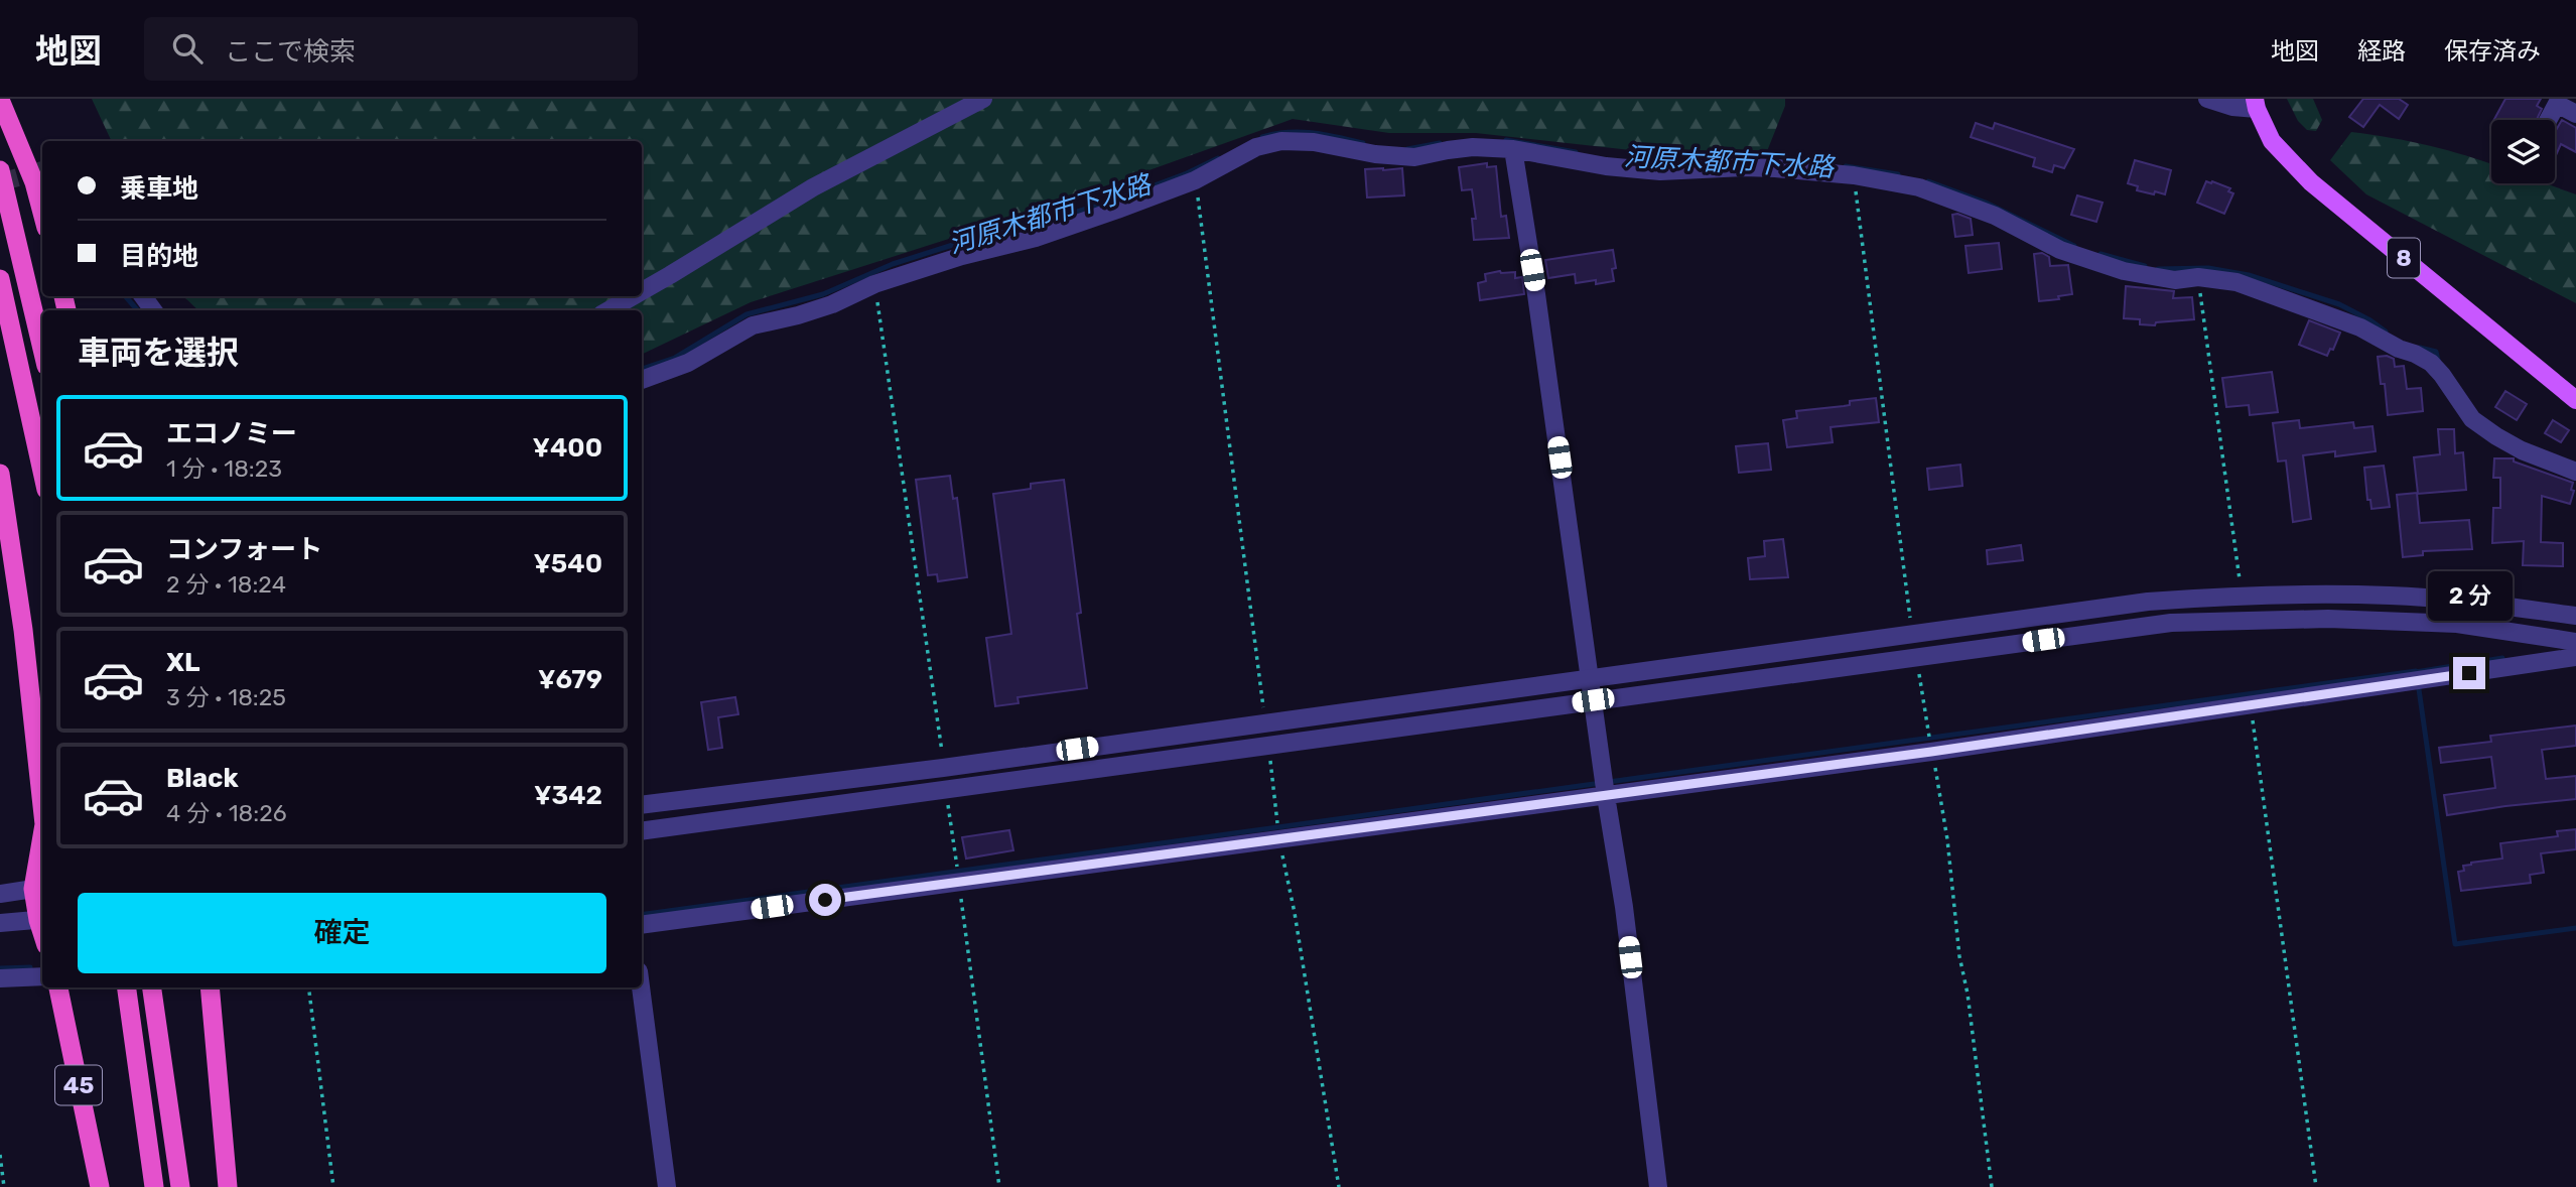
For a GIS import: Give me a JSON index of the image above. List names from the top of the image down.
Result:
{
  "streets": {
    "highway": ["45"],
    "main road": ["8"]
  },
  "water": ["河原木都市下水路"],
  "page": {
    "header": "地図",
    "search": "ここで検索",
    "nav": ["地図", "経路", "保存済み"],
    "banner": ["乗車地", "目的地"],
    "heading": "車両を選択",
    "list": [
      {
        "name": "エコノミー",
        "note": "1 分 · 18:23",
        "value": "¥400"
      },
      {
        "name": "コンフォート",
        "note": "2 分 · 18:24",
        "value": "¥540"
      },
      {
        "name": "XL",
        "note": "3 分 · 18:25",
        "value": "¥679"
      },
      {
        "name": "Black",
        "note": "4 分 · 18:26",
        "value": "¥342"
      }
    ],
    "bubble": "2 分",
    "buttons": "確定"
  }
}
